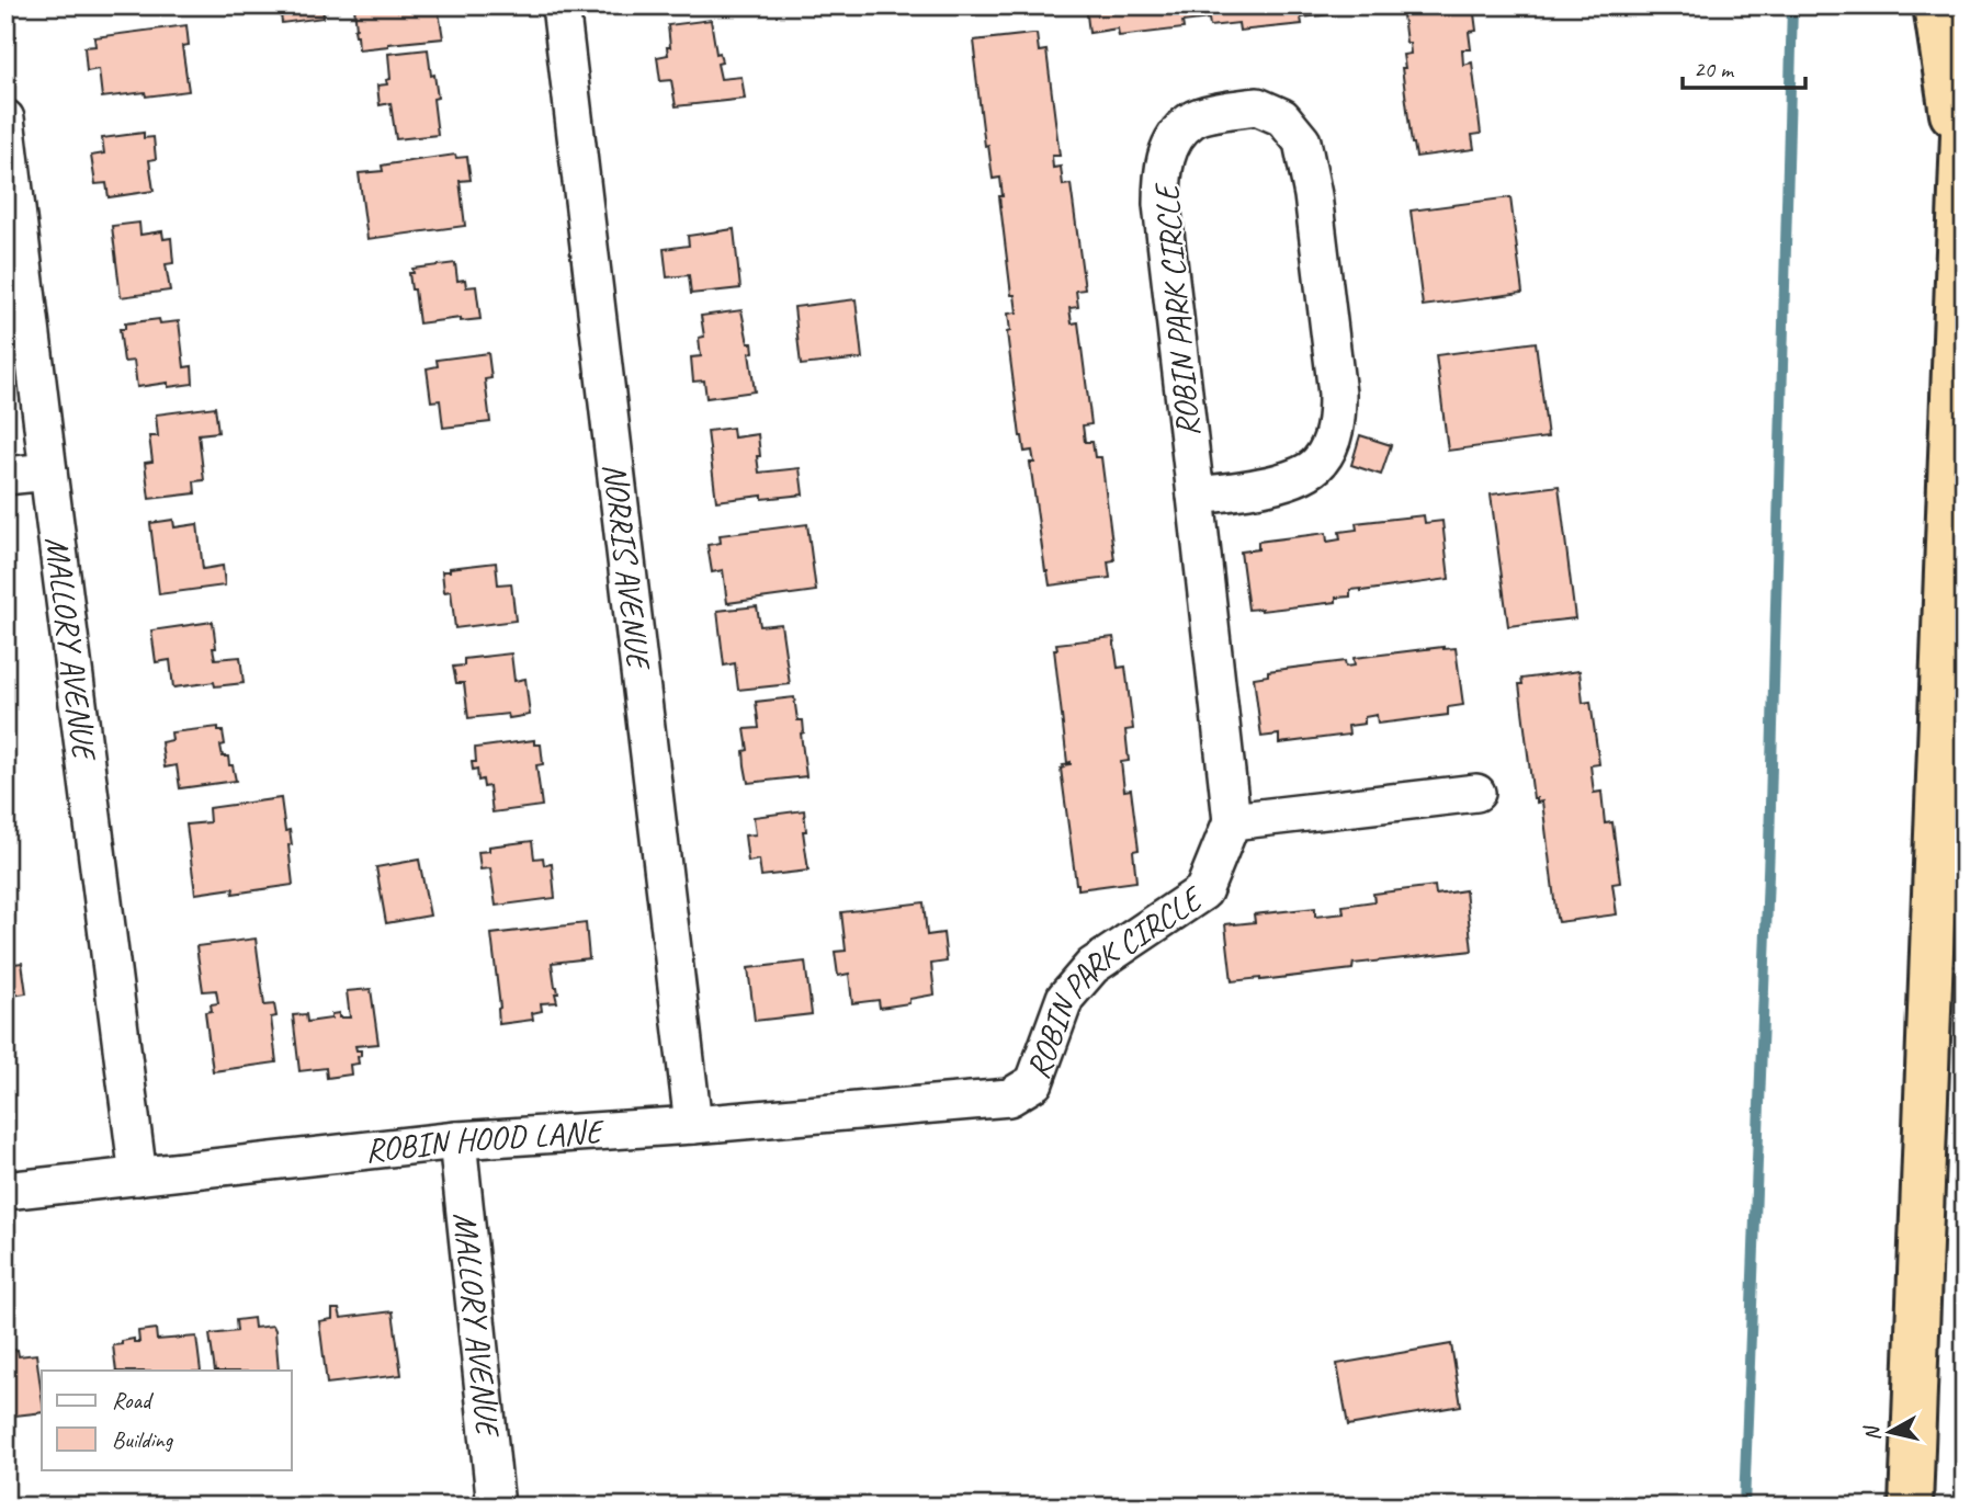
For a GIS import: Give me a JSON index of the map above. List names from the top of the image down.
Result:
{
  "streets": {
    "street": [
      "ROBIN PARK CIRCLE",
      "NORRIS AVENUE",
      "MALLORY AVENUE",
      "ROBIN HOOD LANE"
    ]
  },
  "crossings": [
    ["ROBIN PARK CIRCLE", "ROBIN HOOD LANE"],
    ["NORRIS AVENUE", "ROBIN HOOD LANE"],
    ["MALLORY AVENUE", "ROBIN HOOD LANE"]
  ],
  "legend": ["Road", "Building"],
  "scale_bar": "20 m",
  "north": "left"
}
